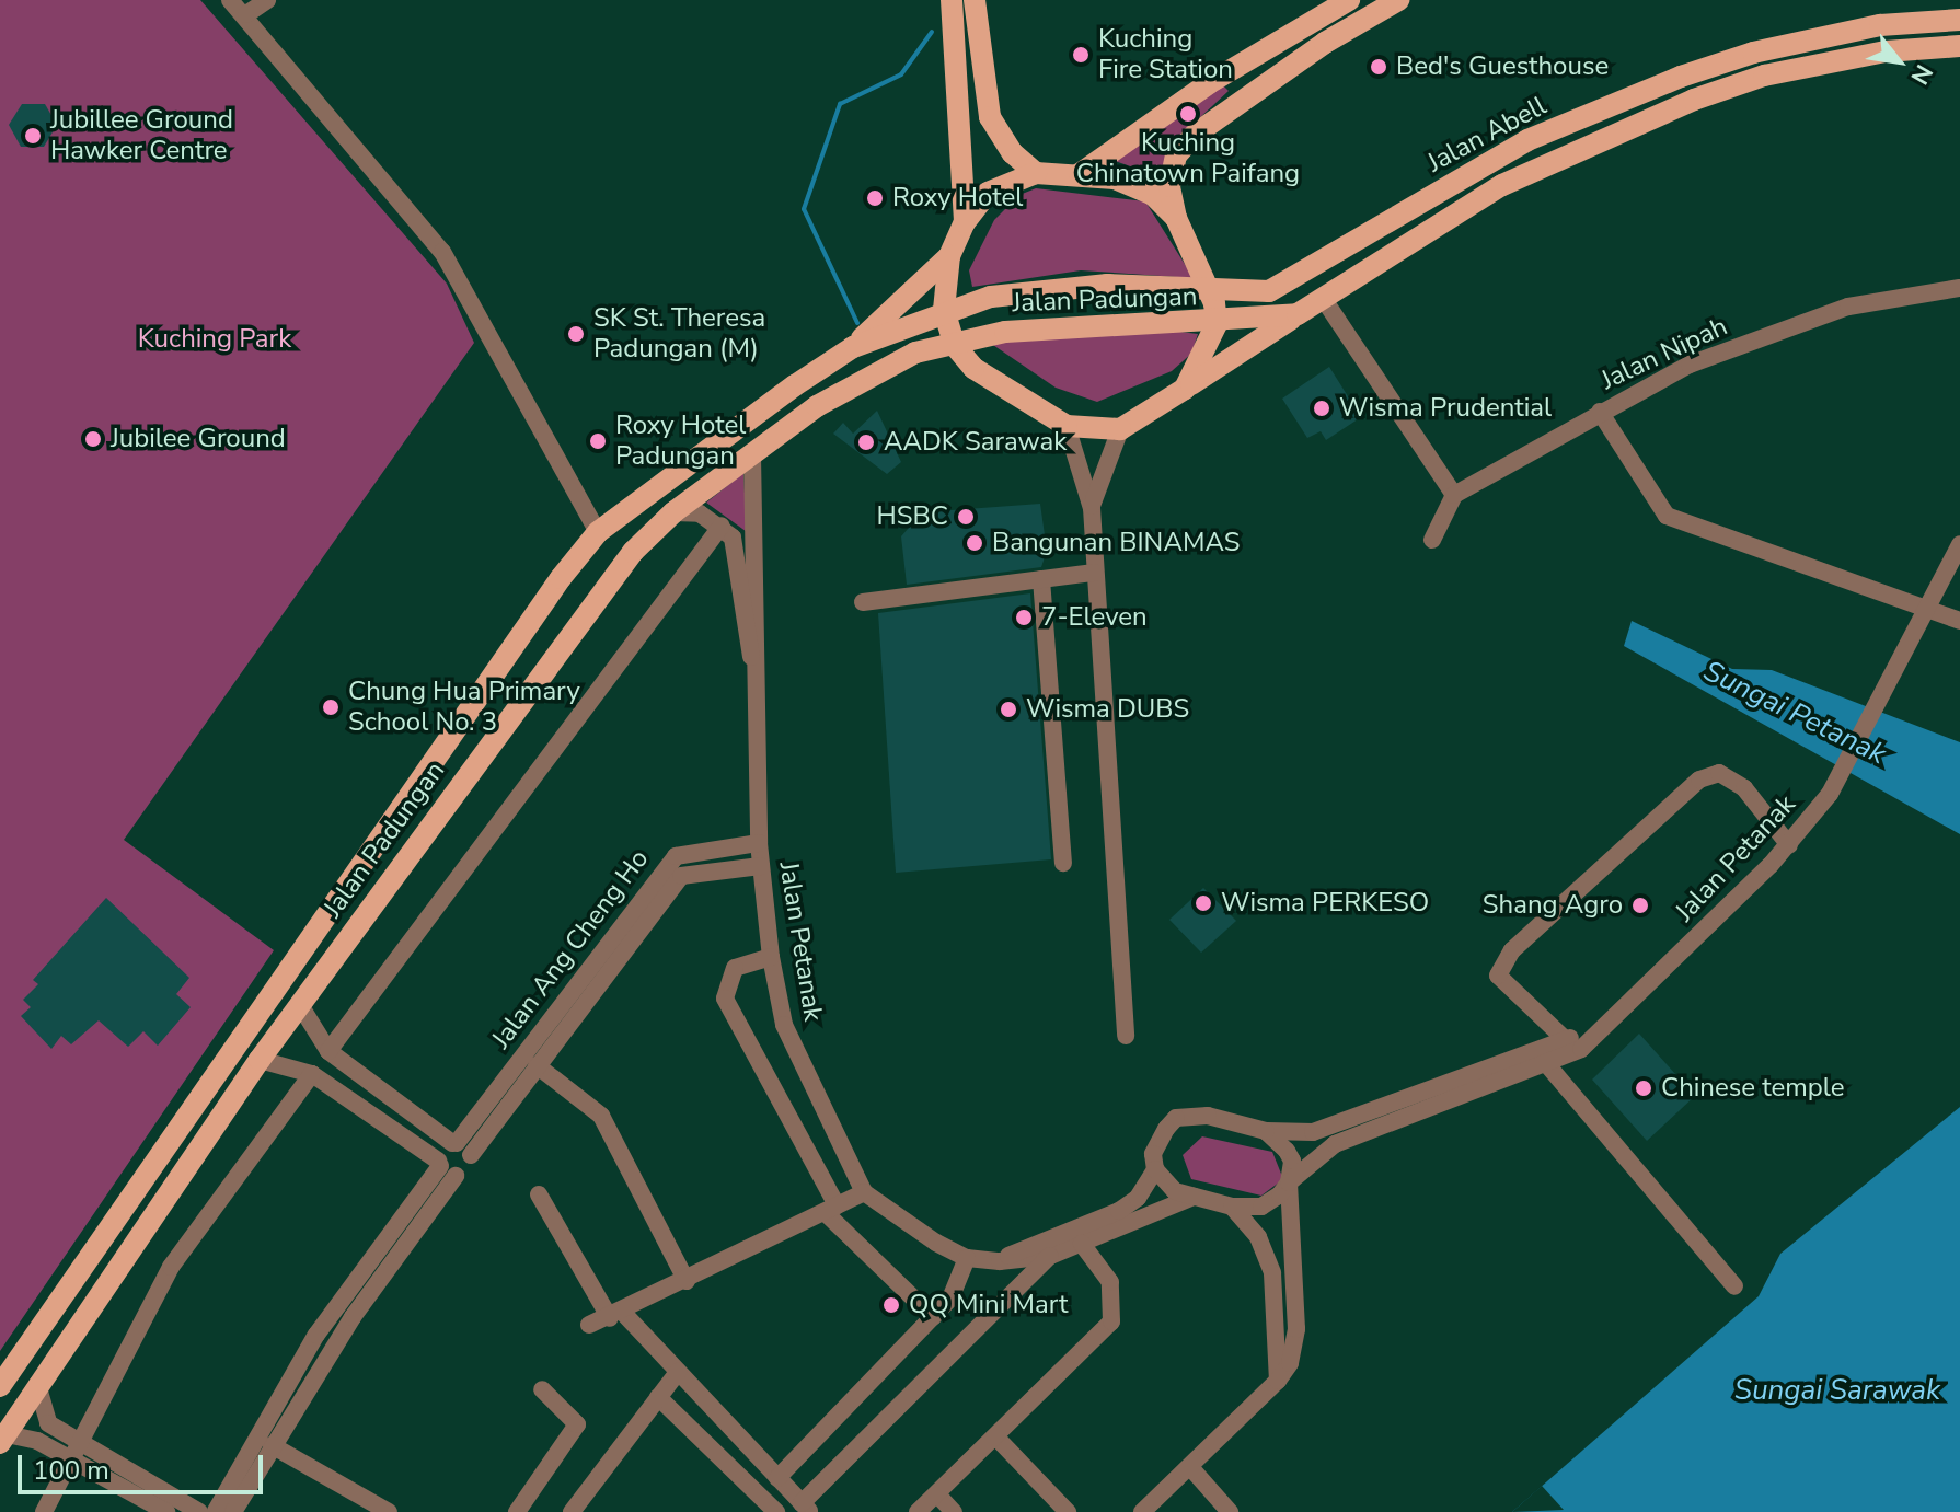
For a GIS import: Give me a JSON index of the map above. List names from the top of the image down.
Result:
{
  "streets": {
    "main road": ["Jalan Abell", "Jalan Padungan"],
    "street": ["Jalan Nipah", "Jalan Petanak", "Jalan Ang Cheng Ho"]
  },
  "crossings": [
    ["Jalan Abell", "Jalan Padungan"],
    ["Jalan Padungan", "Jalan Petanak"],
    ["Jalan Petanak", "Jalan Ang Cheng Ho"]
  ],
  "water": ["Sungai Petanak", "Sungai Sarawak"],
  "parks": ["Kuching Park"],
  "places": [
    "Kuching Fire Station",
    "Bed's Guesthouse",
    "Kuching Chinatown Paifang",
    "Jubillee Ground Hawker Centre",
    "Roxy Hotel",
    "SK St. Theresa Padungan (M)",
    "Wisma Prudential",
    "Jubilee Ground",
    "Roxy Hotel Padungan",
    "AADK Sarawak",
    "HSBC",
    "Bangunan BINAMAS",
    "7-Eleven",
    "Chung Hua Primary School No. 3",
    "Wisma DUBS",
    "Wisma PERKESO",
    "Shang Agro",
    "Chinese temple",
    "QQ Mini Mart"
  ],
  "scale_bar": "100 m",
  "north": "bottom right"
}
